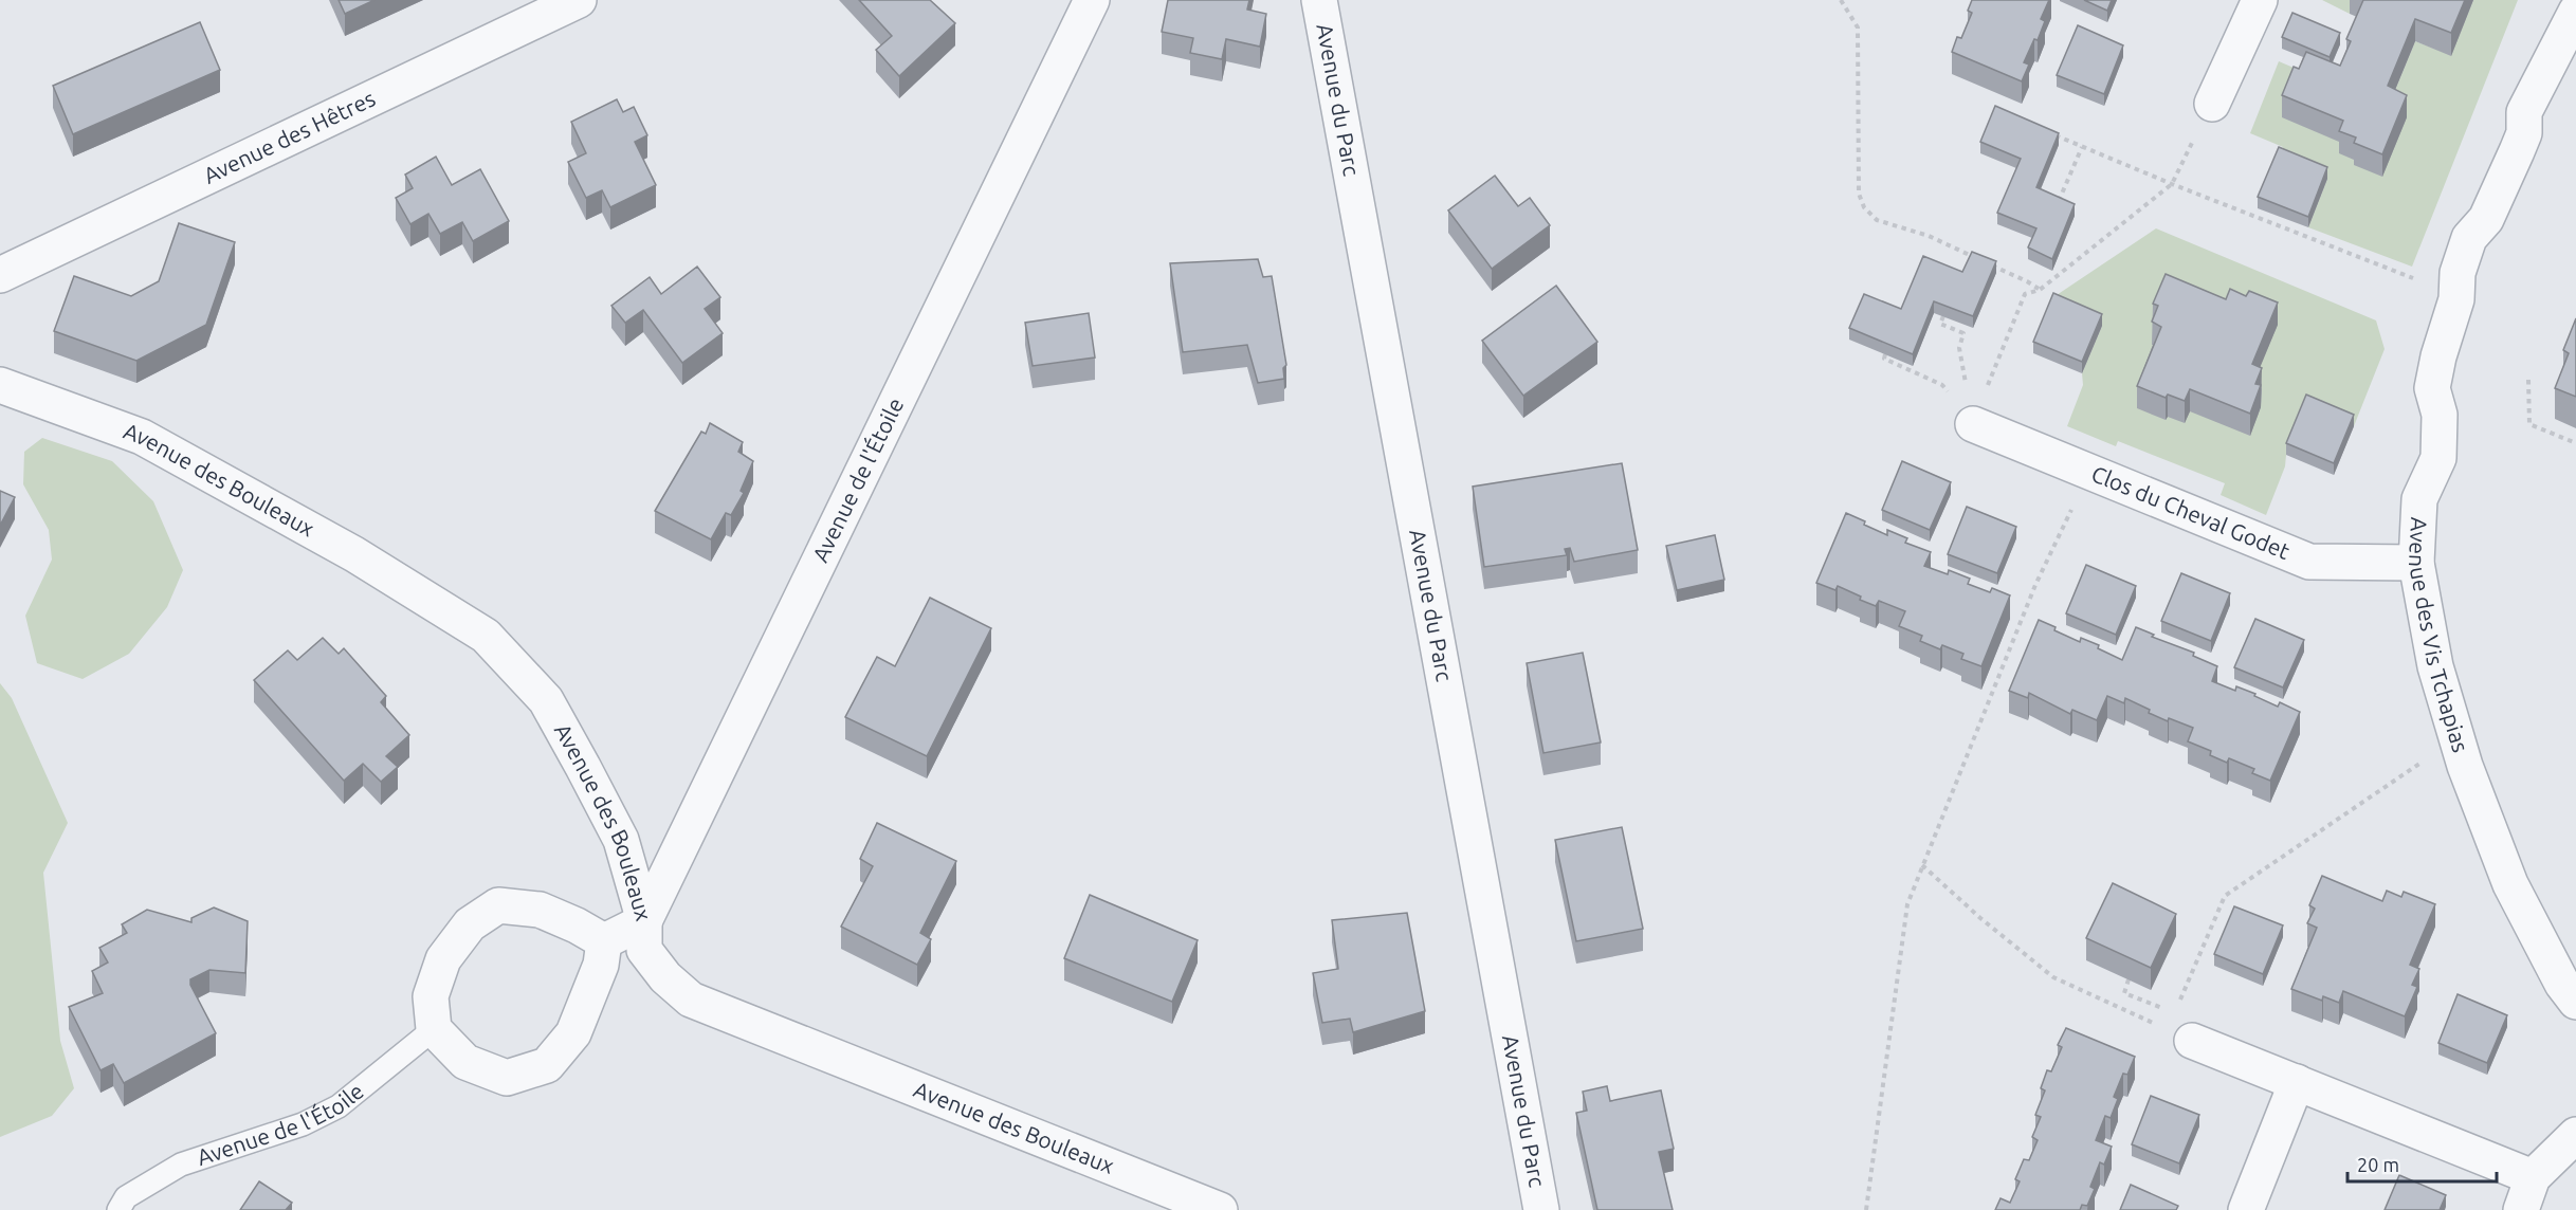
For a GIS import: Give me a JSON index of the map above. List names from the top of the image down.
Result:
{
  "streets": {
    "street": [
      "Avenue du Parc",
      "Avenue des Hêtres",
      "Avenue de l'Étoile",
      "Avenue des Bouleaux",
      "Clos du Cheval Godet",
      "Avenue des Vis Tchapias"
    ]
  },
  "crossings": [
    ["Avenue de l'Étoile", "Avenue des Bouleaux"],
    ["Clos du Cheval Godet", "Avenue des Vis Tchapias"]
  ],
  "scale_bar": "20 m"
}
